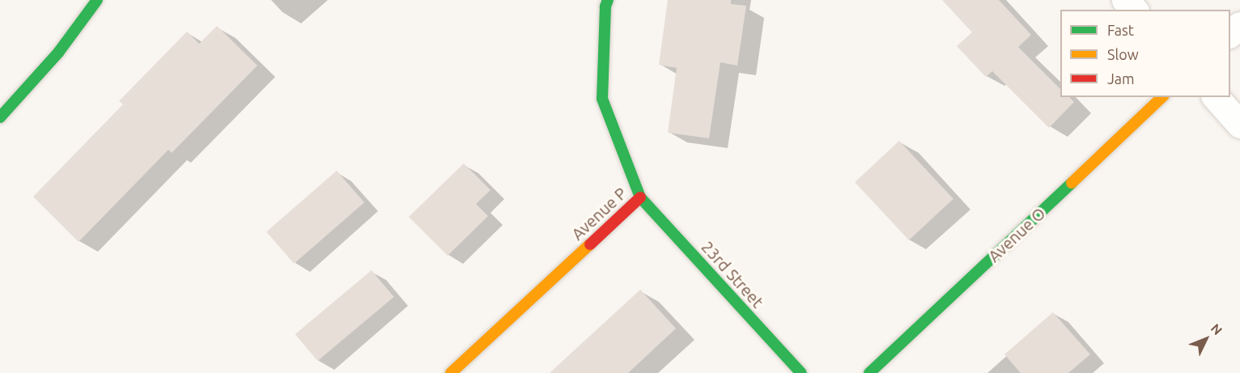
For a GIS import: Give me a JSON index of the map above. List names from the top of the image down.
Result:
{
  "streets": {
    "street": ["Avenue P", "Avenue O", "23rd Street"]
  },
  "crossings": [
    ["Avenue P", "23rd Street"]
  ],
  "legend": ["Fast", "Slow", "Jam"],
  "north": "top right"
}
